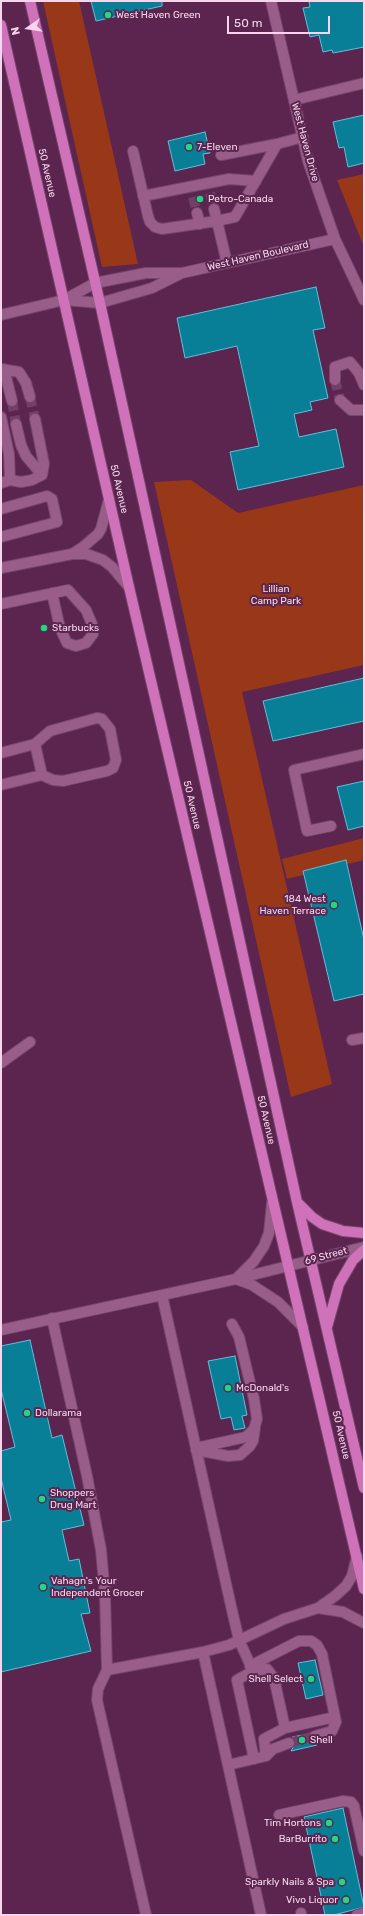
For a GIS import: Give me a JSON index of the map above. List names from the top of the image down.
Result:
{
  "streets": {
    "main road": ["50 Avenue"],
    "street": ["West Haven Drive", "West Haven Boulevard", "69 Street"]
  },
  "crossings": [
    ["West Haven Drive", "West Haven Boulevard"],
    ["50 Avenue", "West Haven Boulevard"],
    ["50 Avenue", "69 Street"]
  ],
  "parks": ["Lillian Camp Park"],
  "places": [
    "West Haven Green",
    "7-Eleven",
    "Petro-Canada",
    "Starbucks",
    "184 West Haven Terrace",
    "McDonald's",
    "Dollarama",
    "Shoppers Drug Mart",
    "Vahagn's Your Independent Grocer",
    "Shell Select",
    "Shell",
    "Tim Hortons",
    "BarBurrito",
    "Sparkly Nails & Spa",
    "Vivo Liquor"
  ],
  "scale_bar": "50 m",
  "north": "left"
}
